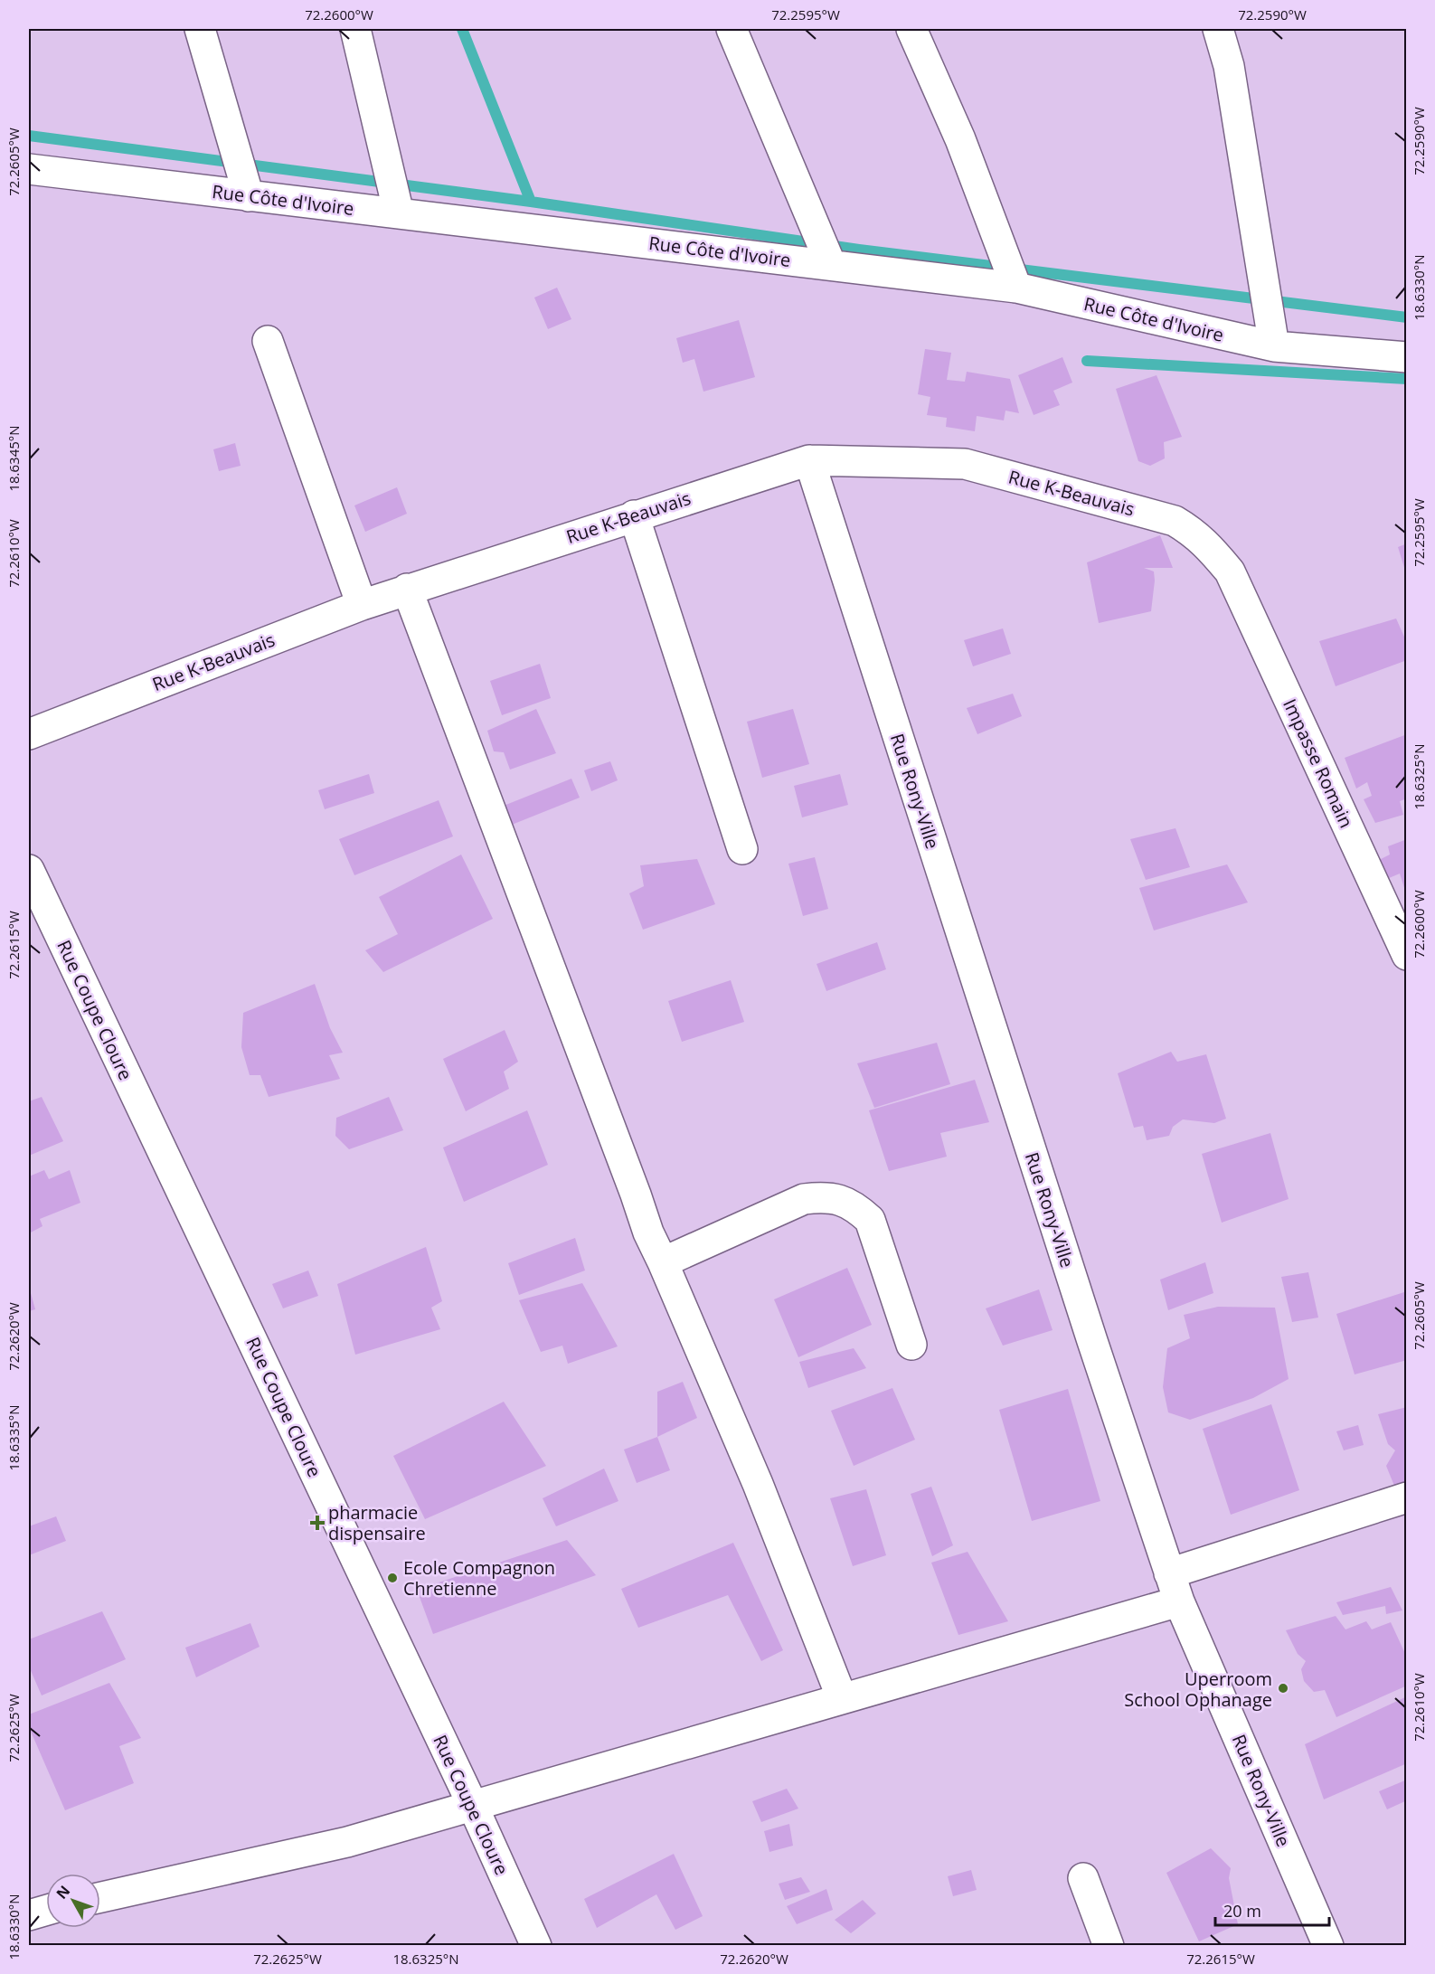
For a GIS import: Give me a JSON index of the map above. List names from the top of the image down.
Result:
{
  "streets": {
    "street": [
      "Rue Côte d'Ivoire",
      "Rue K-Beauvais",
      "Impasse Romain",
      "Rue Rony-Ville",
      "Rue Coupe Cloure"
    ]
  },
  "crossings": [
    ["Rue K-Beauvais", "Impasse Romain"],
    ["Rue K-Beauvais", "Rue Rony-Ville"]
  ],
  "places": {
    "health": ["pharmacie dispensaire"],
    "other": ["Ecole Compagnon Chretienne", "Uperroom School Ophanage"]
  },
  "scale_bar": "20 m",
  "north": "top left",
  "coordinates": [
    "72.2600°W",
    "72.2595°W",
    "72.2590°W",
    "72.2605°W",
    "18.6330°N",
    "18.6345°N",
    "72.2610°W",
    "18.6325°N",
    "72.2615°W",
    "72.2620°W",
    "18.6335°N",
    "72.2625°W"
  ]
}
